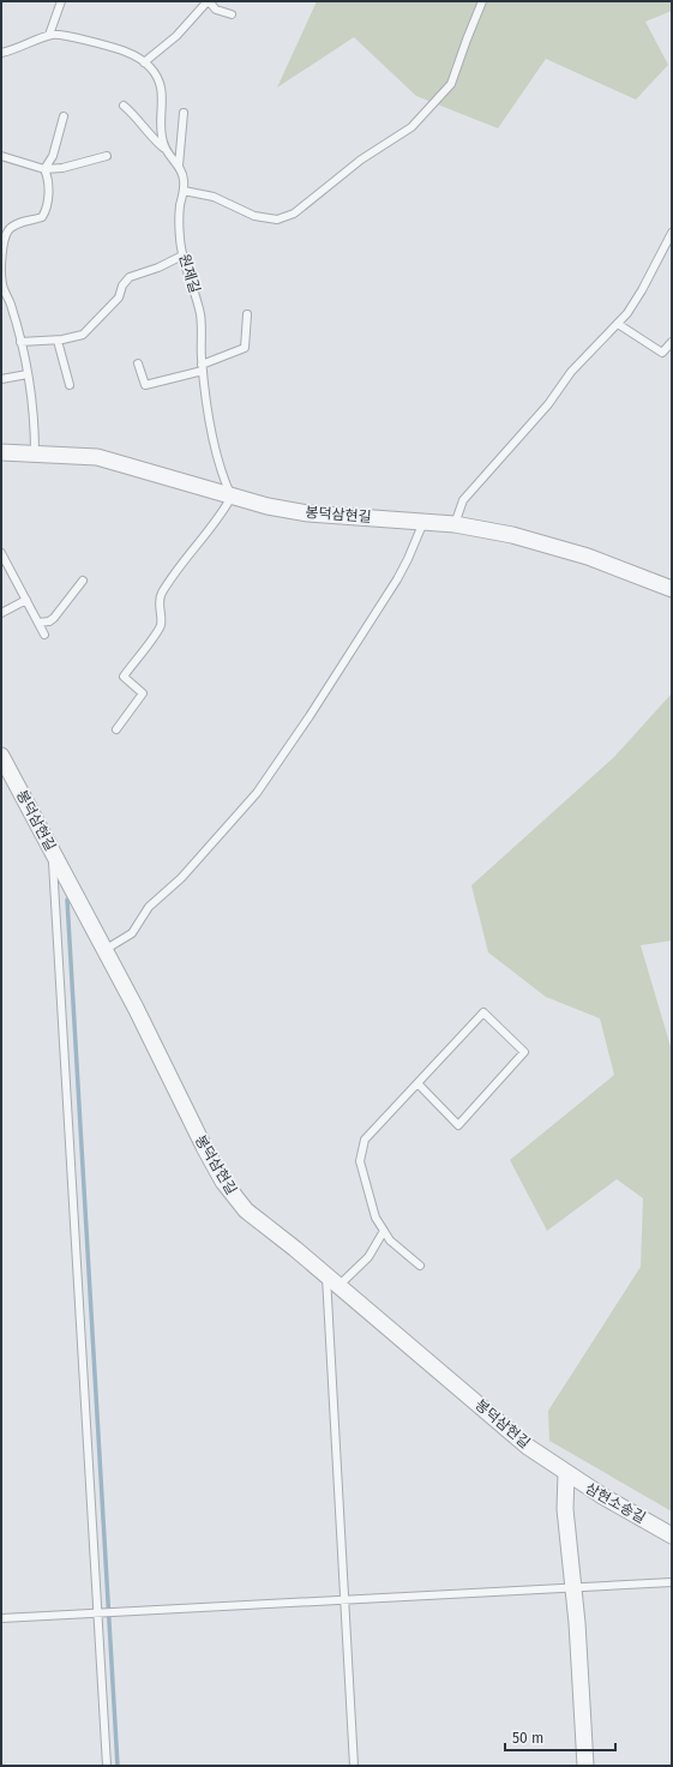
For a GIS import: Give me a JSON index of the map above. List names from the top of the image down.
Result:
{
  "streets": {
    "street": ["봉덕삼현길", "삼현소송길"],
    "lane": ["원제길"]
  },
  "crossings": [
    ["원제길", "봉덕삼현길"],
    ["봉덕삼현길", "삼현소송길"]
  ],
  "scale_bar": "50 m"
}
